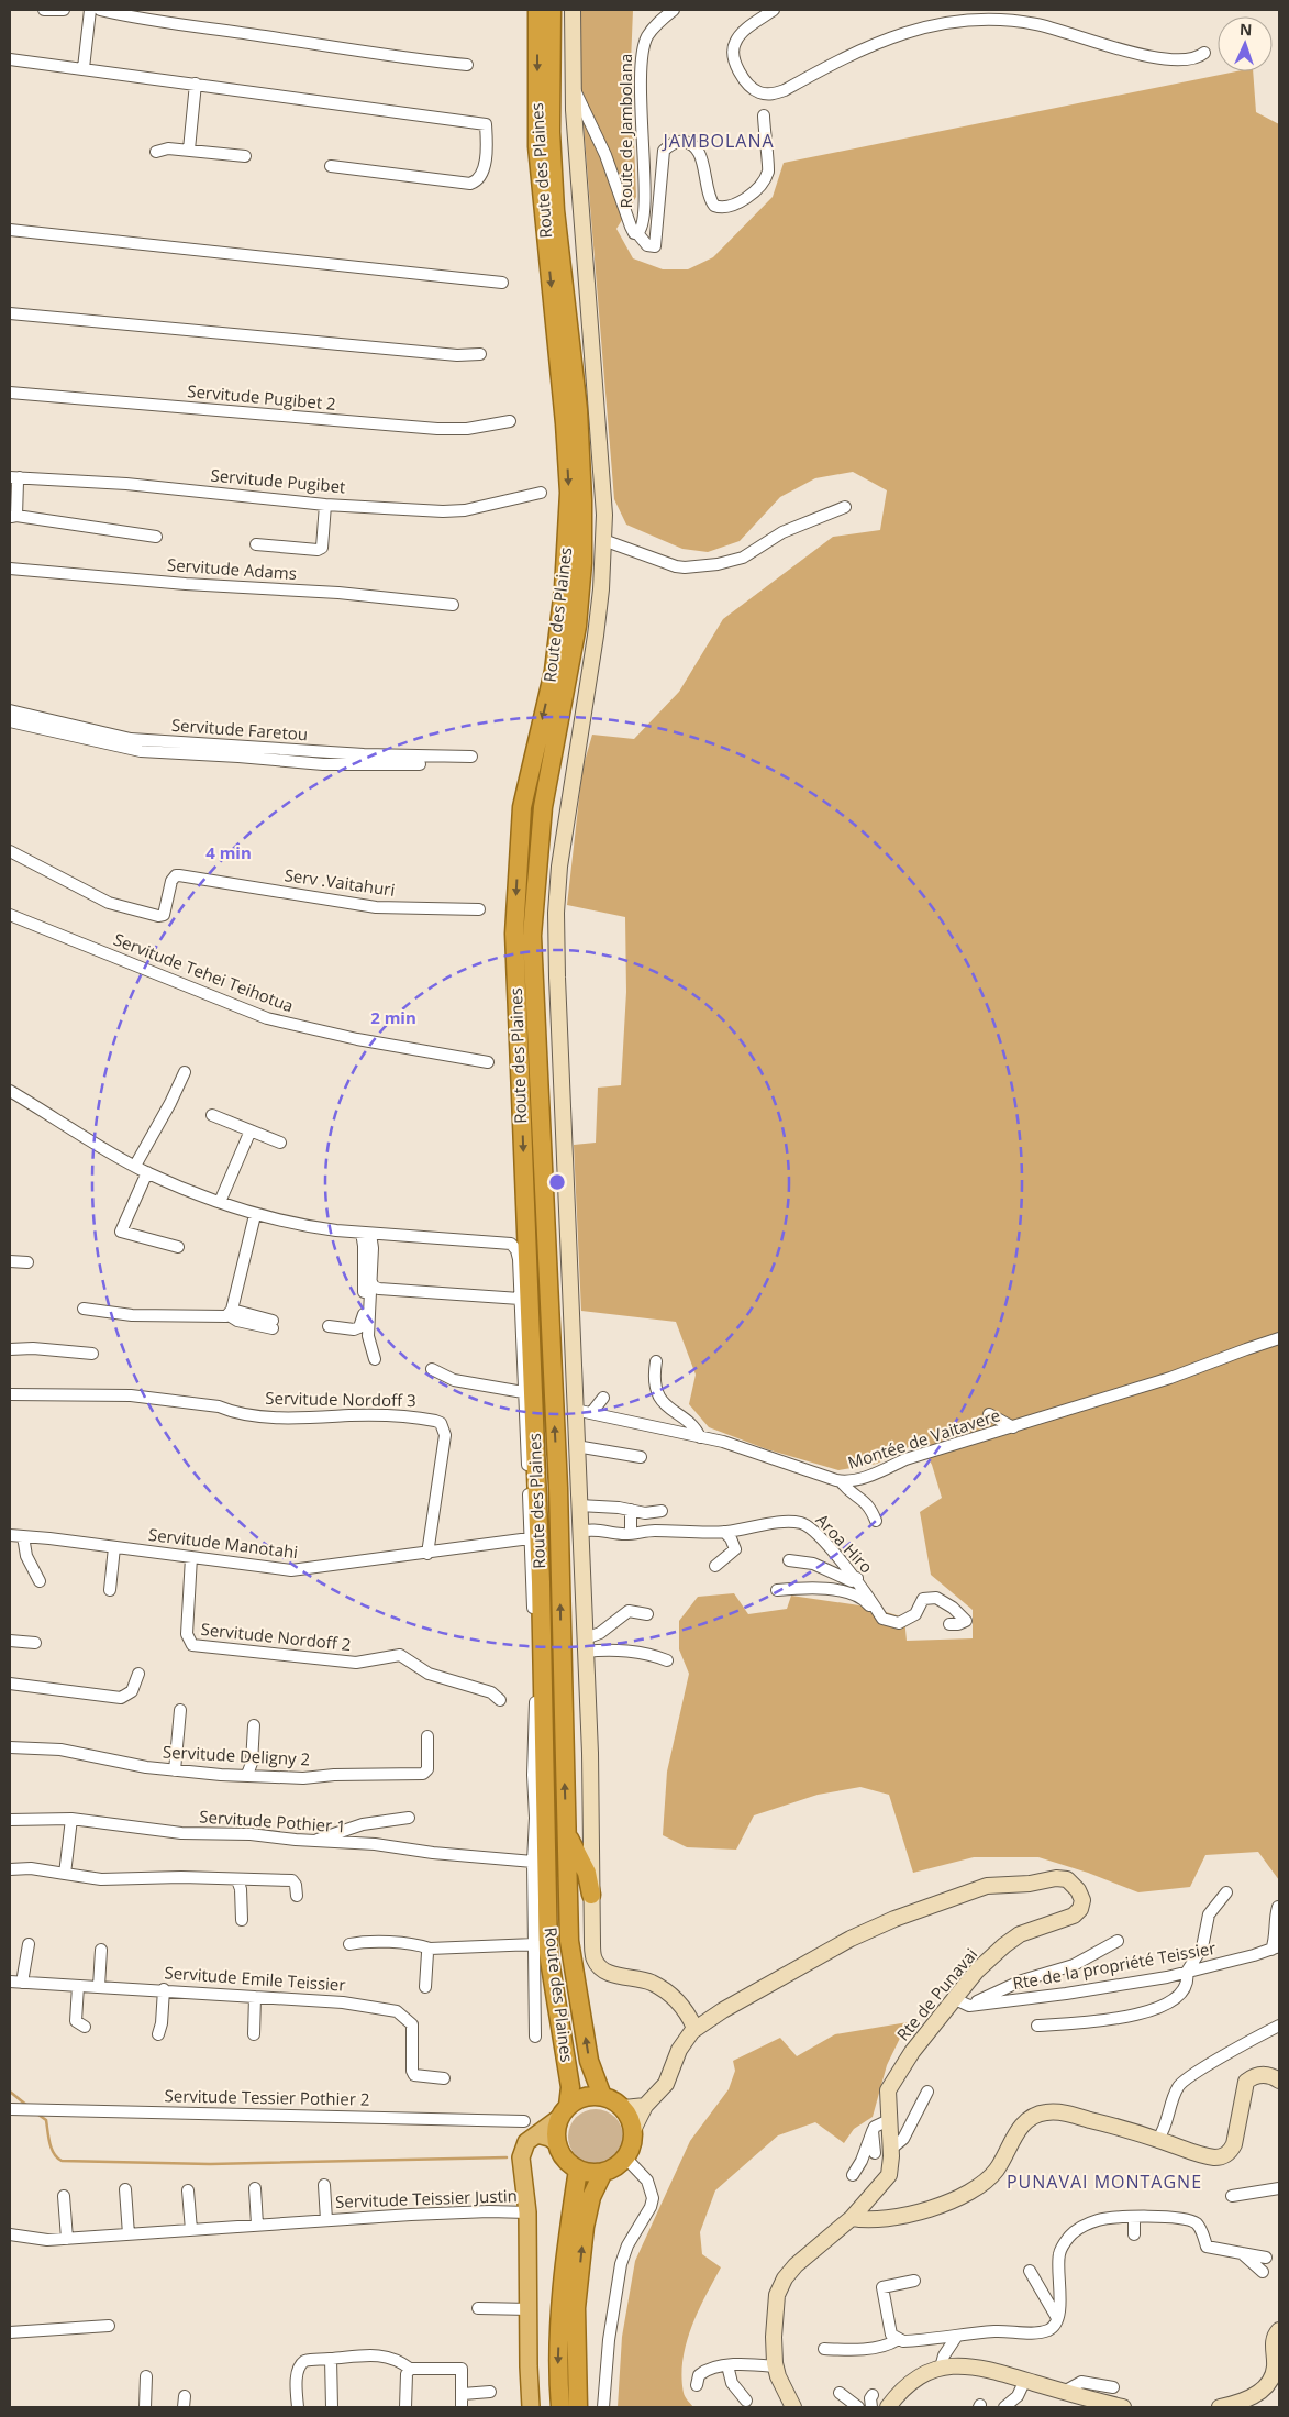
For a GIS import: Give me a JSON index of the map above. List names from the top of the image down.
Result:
{
  "streets": {
    "highway": ["Route des Plaines"],
    "main road": ["Rte de Punavai"],
    "street": [
      "Route de Jambolana",
      "Servitude Pugibet 2",
      "Servitude Pugibet",
      "Servitude Adams",
      "Servitude Faretou",
      "Serv .Vaitahuri",
      "Servitude Tehei Teihotua",
      "Servitude Nordoff 3",
      "Montée de Vaitavere",
      "Servitude Manotahi",
      "Aroa Hiro",
      "Servitude Nordoff 2",
      "Servitude Deligny 2",
      "Servitude Pothier 1",
      "Rte de la propriété Teissier",
      "Servitude Emile Teissier",
      "Servitude Tessier Pothier 2",
      "Servitude Teissier Justin"
    ]
  },
  "crossings": [
    ["Route des Plaines", "Rte de Punavai"],
    ["Servitude Nordoff 3", "Servitude Manotahi"],
    ["Servitude Manotahi", "Servitude Nordoff 2"]
  ],
  "districts": ["JAMBOLANA", "PUNAVAI MONTAGNE"],
  "north": "top",
  "rings": ["4 min", "2 min"]
}
